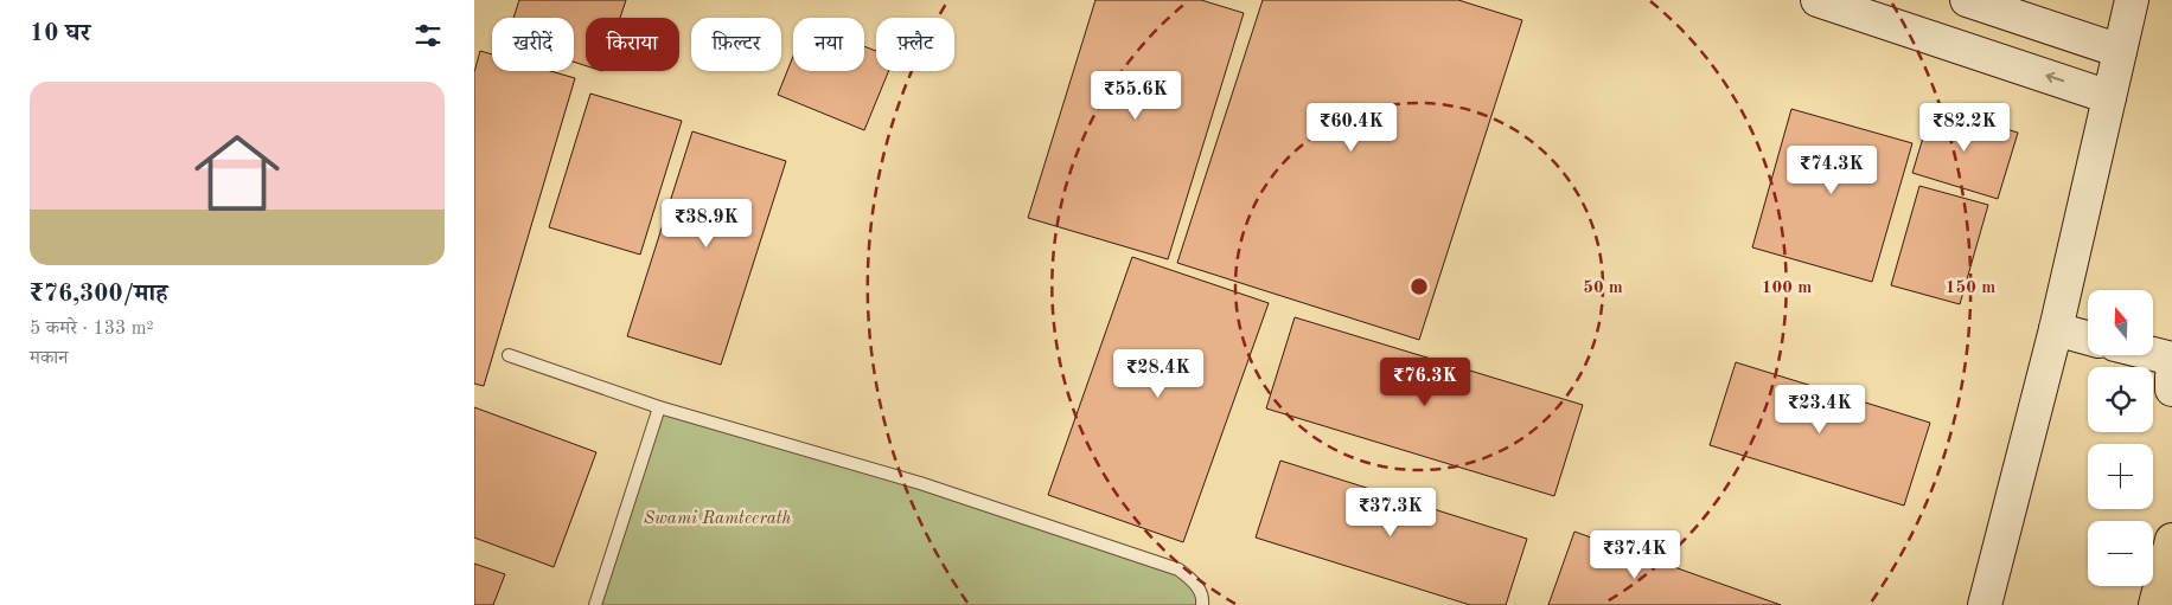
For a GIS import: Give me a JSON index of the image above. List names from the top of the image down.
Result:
{
  "parks": ["Swami Ramteerath"],
  "north": "top",
  "page": {
    "heading": "10 घर",
    "chip": [
      "खरीदें",
      "किराया",
      "फ़िल्टर",
      "नया",
      "फ़्लैट"
    ],
    "list": [
      {
        "name": "₹76,300/माह",
        "note": "5 कमरे · 133 m² · मकान"
      }
    ],
    "price": [
      "₹55.6K",
      "₹60.4K",
      "₹82.2K",
      "₹74.3K",
      "₹38.9K",
      "₹28.4K",
      "₹76.3K",
      "₹23.4K",
      "₹37.3K",
      "₹37.4K"
    ],
    "map_buttons": ["+", "−"]
  },
  "rings": ["50 m", "100 m", "150 m"]
}
